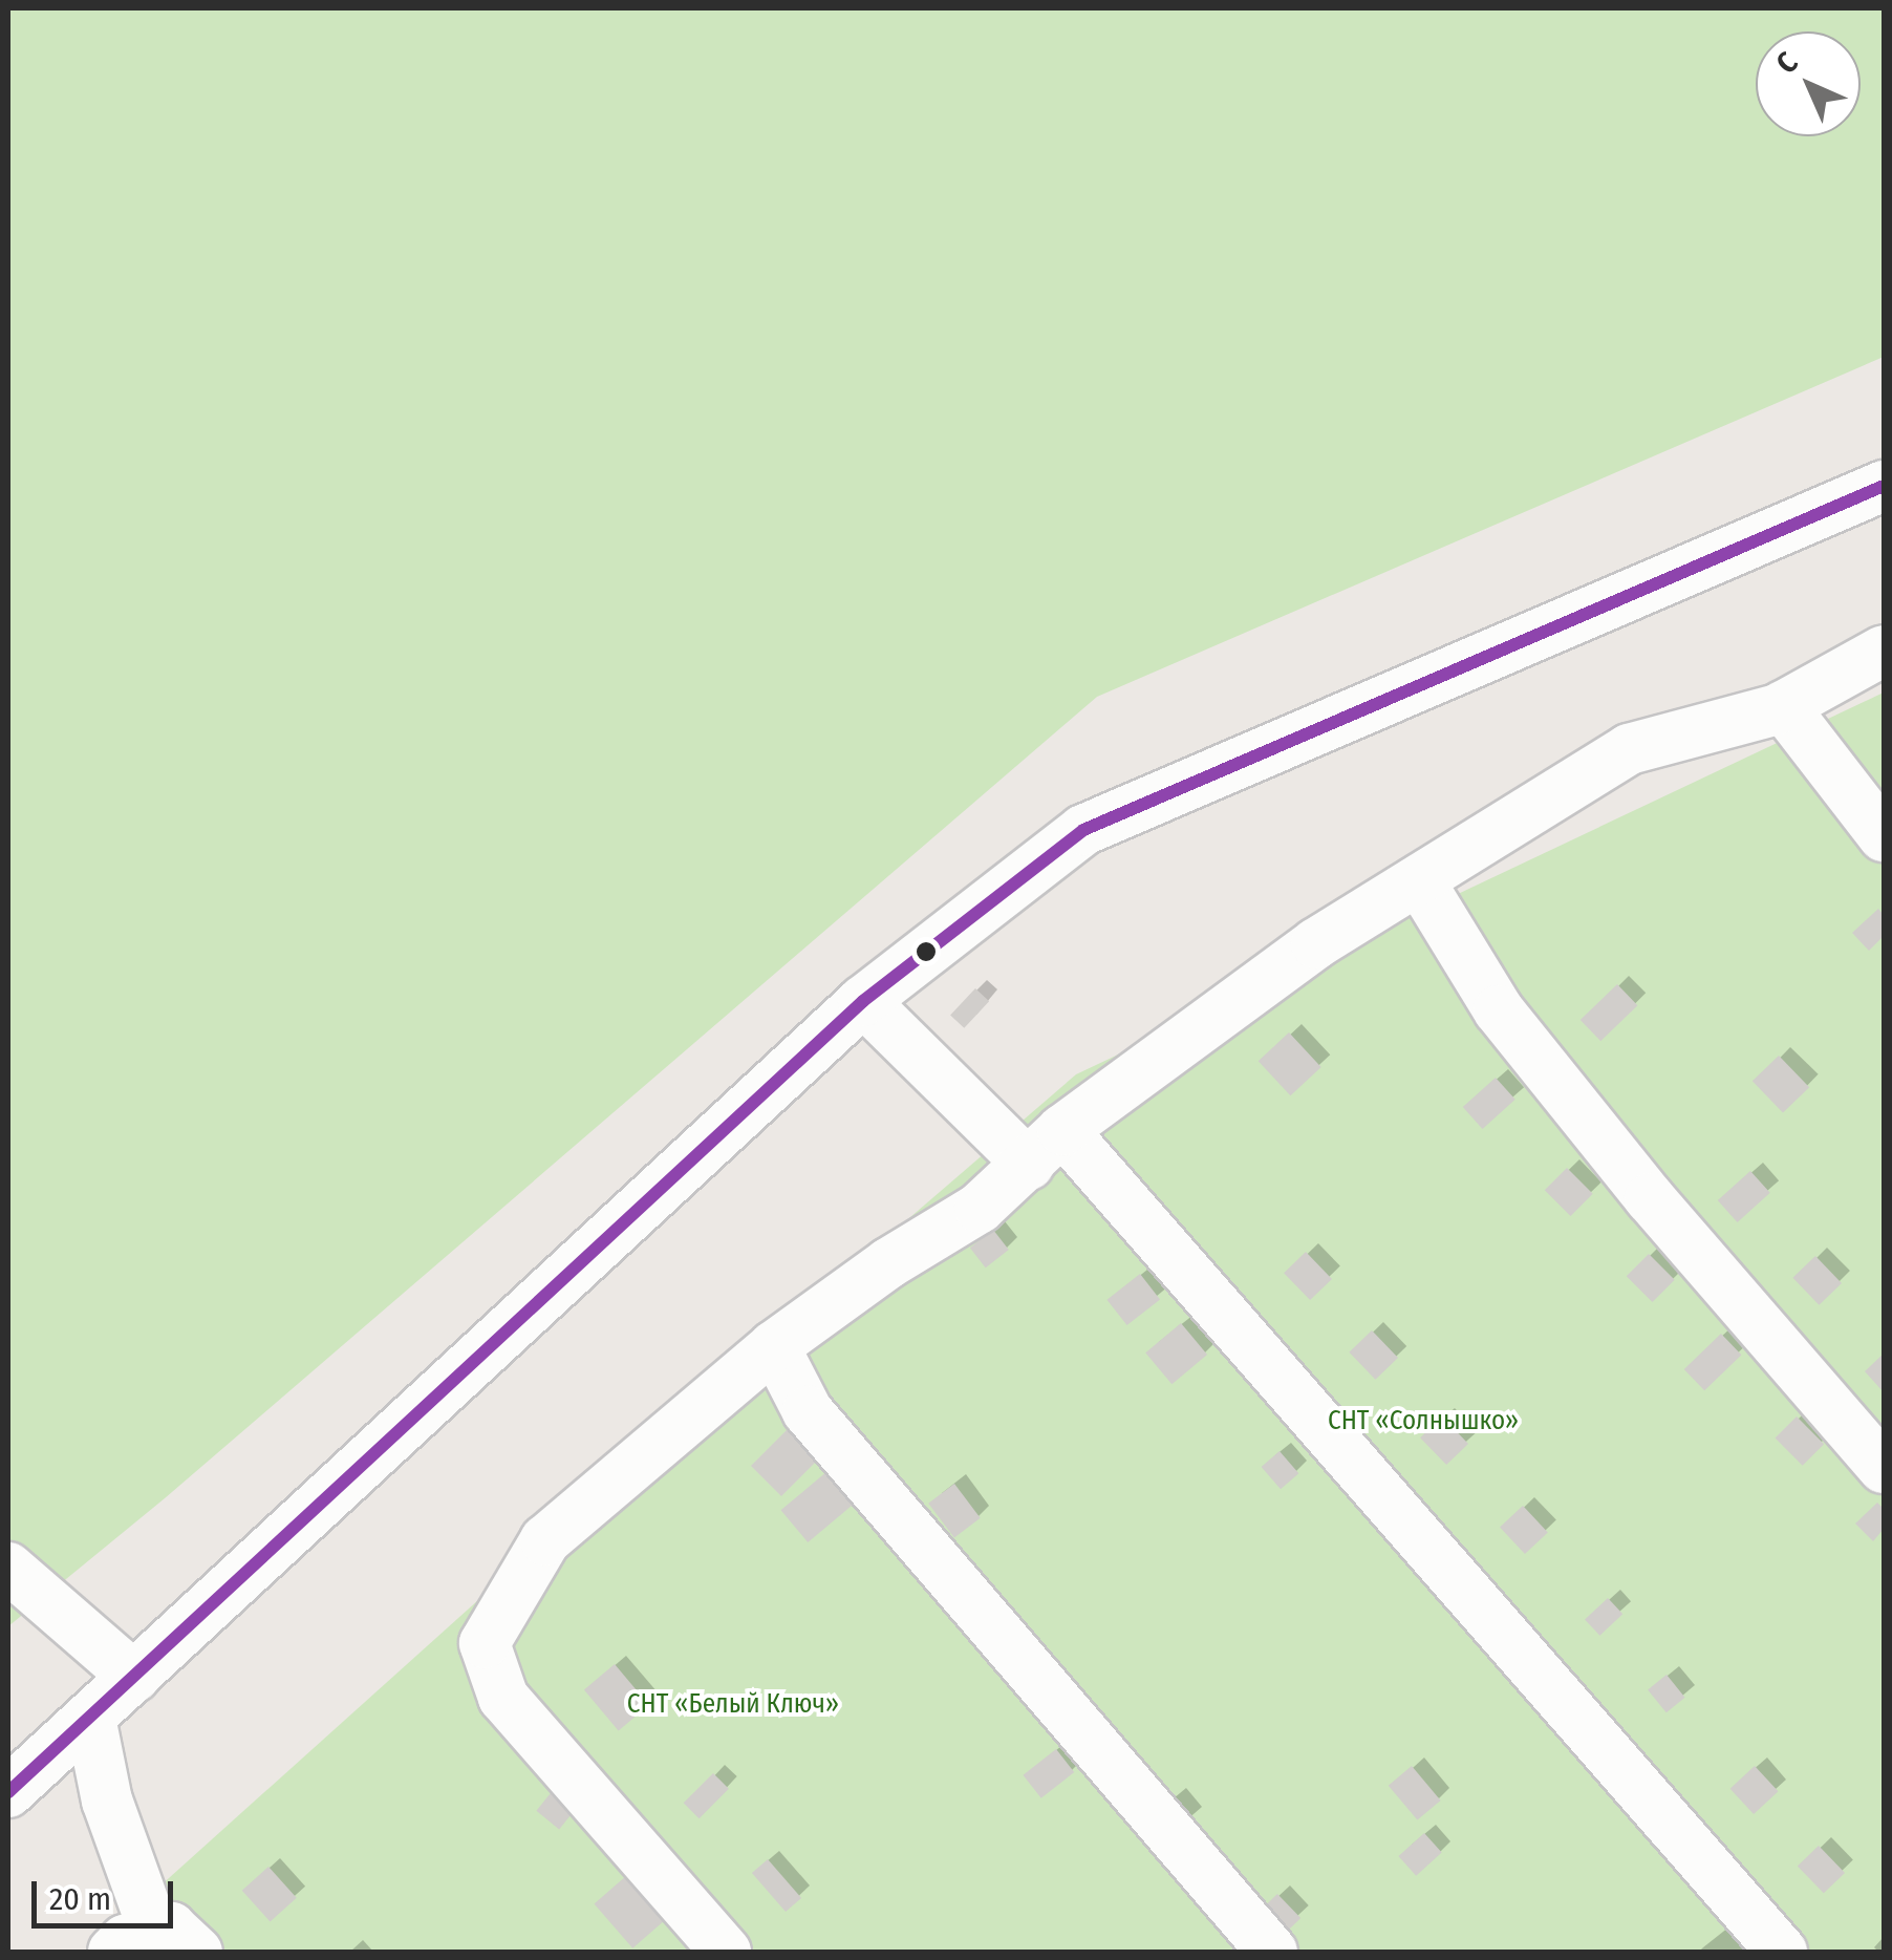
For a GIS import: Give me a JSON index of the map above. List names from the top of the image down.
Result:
{
  "parks": ["СНТ «Солнышко»", "СНТ «Белый Ключ»"],
  "scale_bar": "20 m",
  "north": "top left"
}
